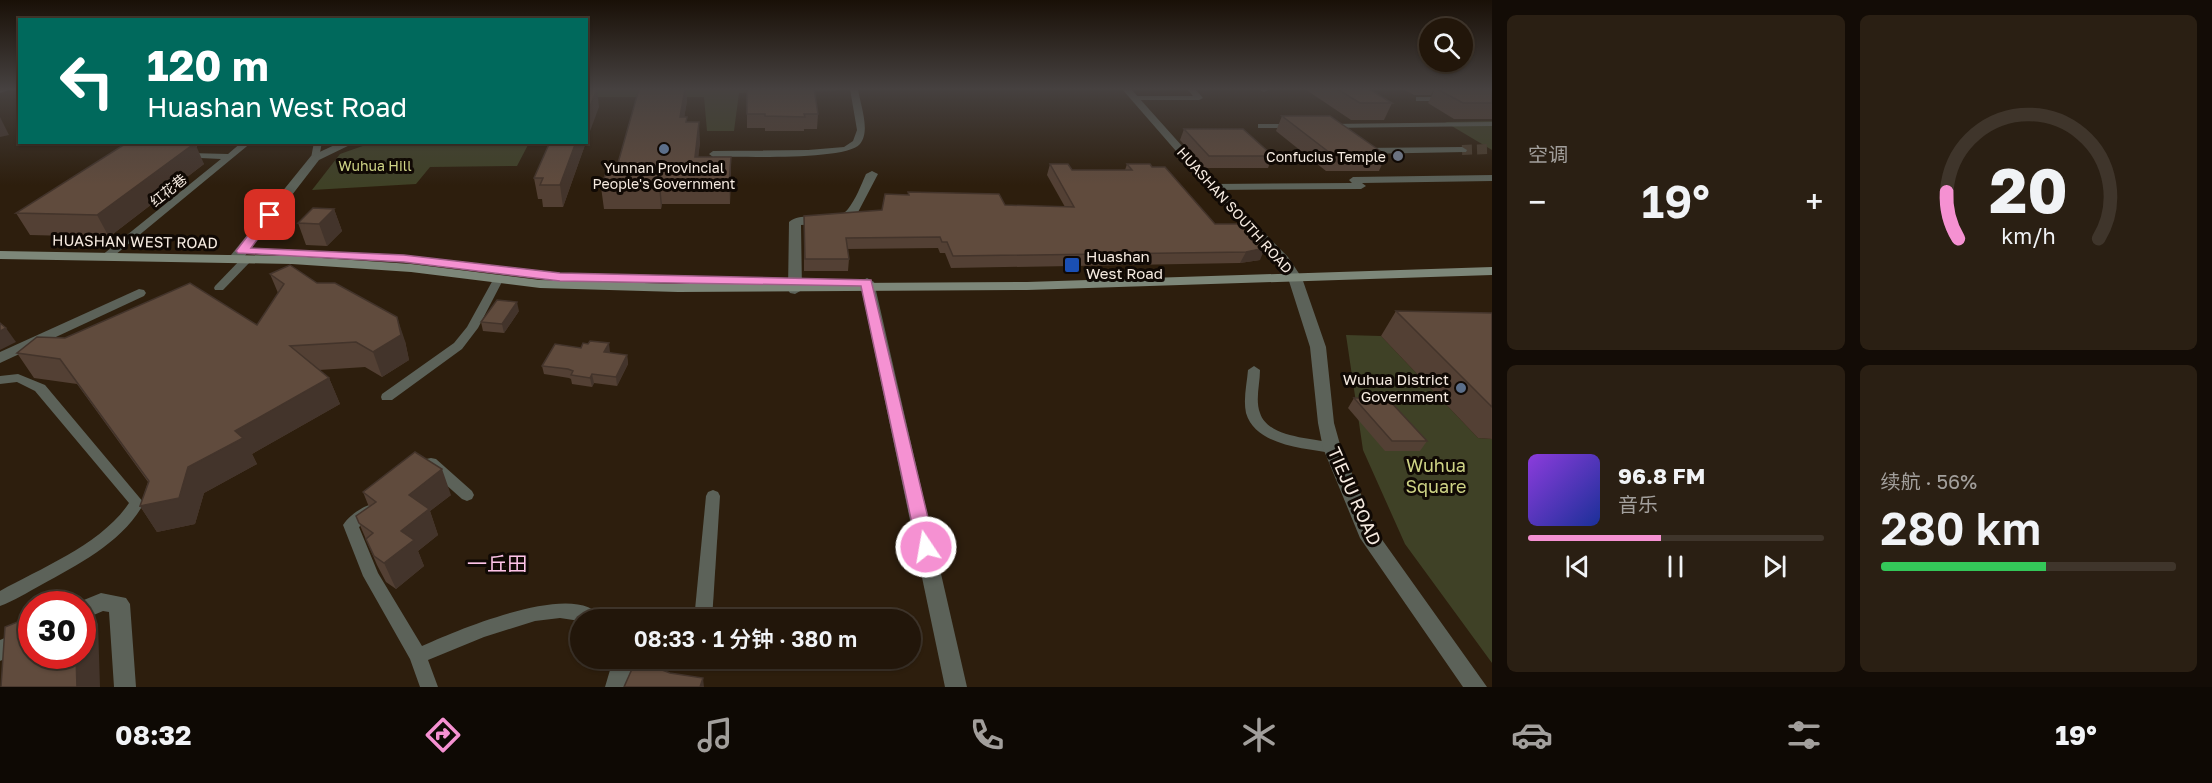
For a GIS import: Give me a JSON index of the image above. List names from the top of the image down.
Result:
{
  "streets": {
    "main road": ["HUASHAN WEST ROAD"],
    "street": ["HUASHAN SOUTH ROAD", "TIEJU ROAD"],
    "lane": ["红花巷"]
  },
  "crossings": [
    ["红花巷", "HUASHAN WEST ROAD"],
    ["HUASHAN SOUTH ROAD", "HUASHAN WEST ROAD"],
    ["HUASHAN SOUTH ROAD", "TIEJU ROAD"],
    ["HUASHAN WEST ROAD", "TIEJU ROAD"]
  ],
  "districts": ["一丘田"],
  "parks": ["Wuhua Hill", "Wuhua Square"],
  "places": {
    "other": ["Yunnan Provincial People's Government", "Confucius Temple", "Wuhua District Government"],
    "transit": ["Huashan West Road"]
  },
  "page": {
    "tile": [
      "空调",
      ["续航 · 56%", "280 km"]
    ],
    "turn": ["120 m", "Huashan West Road"],
    "heat": ["−", "19°", "+"],
    "song": ["96.8 FM", "音乐"],
    "limit": "30",
    "trip": "08:33 · 1 分钟 · 380 m",
    "tabs": ["08:32", "19°"],
    "gauge": ["20", "km/h"]
  }
}
